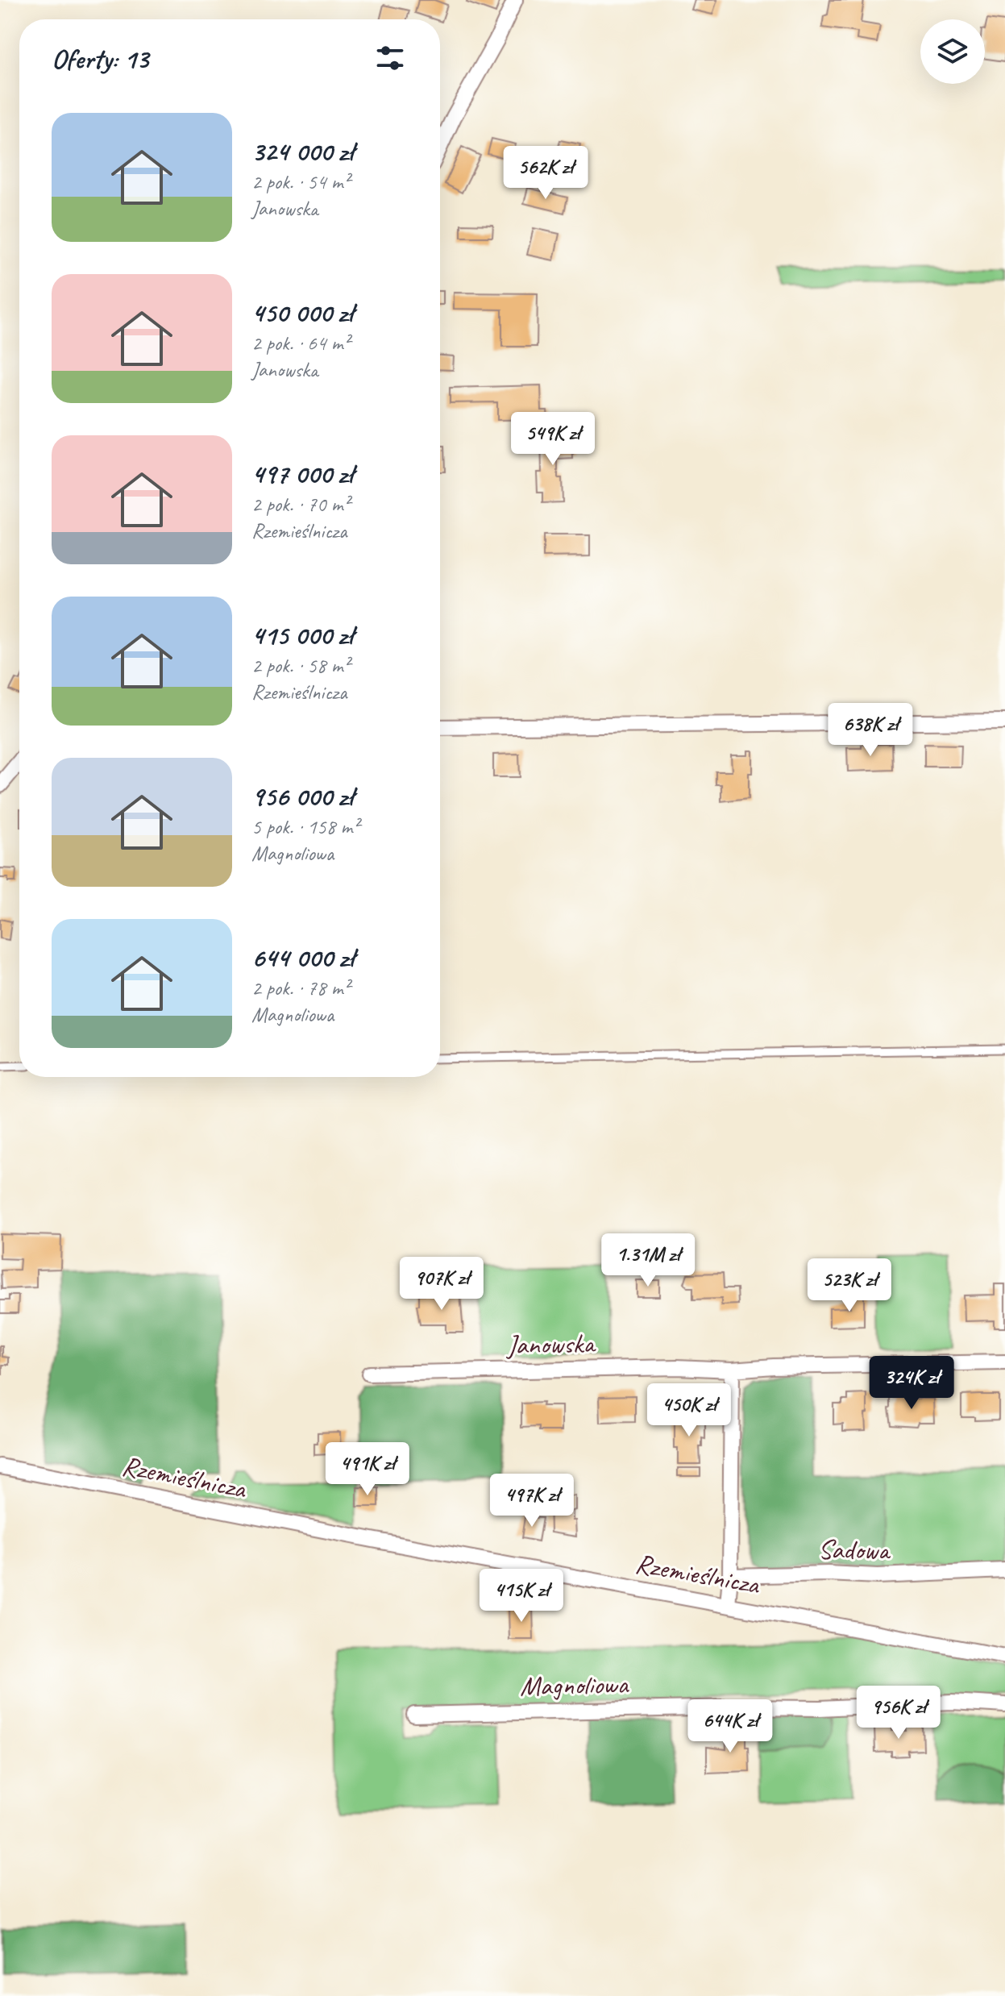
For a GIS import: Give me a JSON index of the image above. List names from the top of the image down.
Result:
{
  "streets": {
    "street": [
      "Janowska",
      "Rzemieślnicza",
      "Sadowa",
      "Magnoliowa"
    ]
  },
  "page": {
    "heading": "Oferty: 13",
    "list": [
      {
        "name": "324 000 zł",
        "note": "2 pok. · 54 m² · Janowska"
      },
      {
        "name": "450 000 zł",
        "note": "2 pok. · 64 m² · Janowska"
      },
      {
        "name": "497 000 zł",
        "note": "2 pok. · 70 m² · Rzemieślnicza"
      },
      {
        "name": "415 000 zł",
        "note": "2 pok. · 58 m² · Rzemieślnicza"
      },
      {
        "name": "956 000 zł",
        "note": "5 pok. · 158 m² · Magnoliowa"
      },
      {
        "name": "644 000 zł",
        "note": "2 pok. · 78 m² · Magnoliowa"
      }
    ],
    "price": [
      "562K zł",
      "549K zł",
      "638K zł",
      "1.31M zł",
      "907K zł",
      "523K zł",
      "324K zł",
      "450K zł",
      "491K zł",
      "497K zł",
      "415K zł",
      "956K zł",
      "644K zł"
    ]
  }
}
